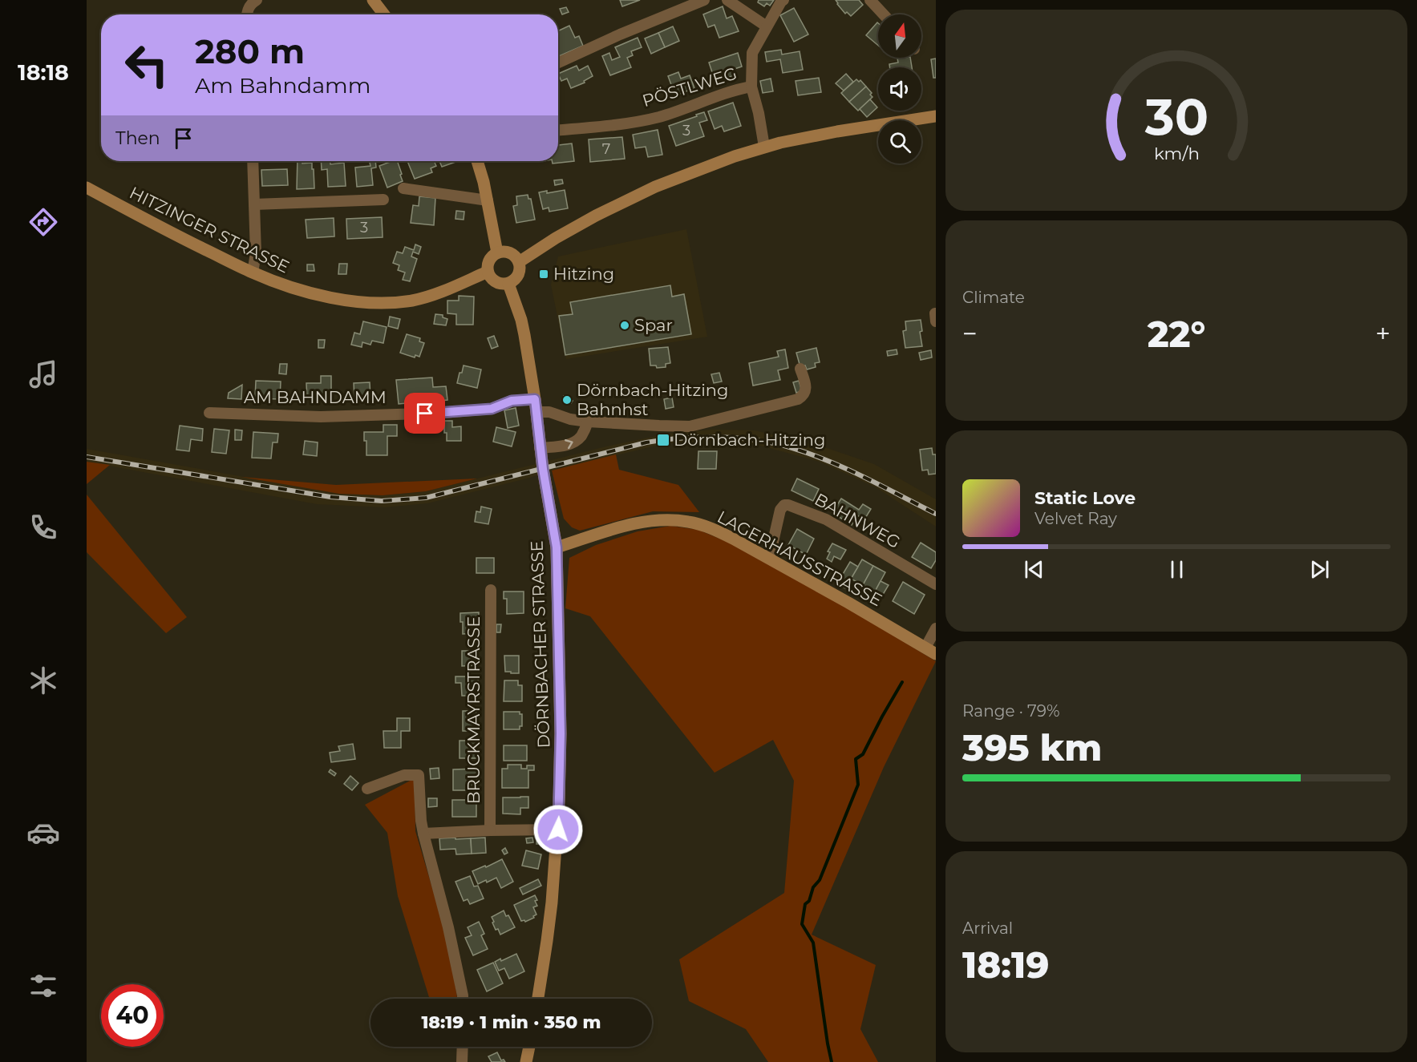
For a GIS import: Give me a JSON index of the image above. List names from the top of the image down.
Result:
{
  "streets": {
    "street": [
      "PÖSTLWEG",
      "HITZINGER STRASSE",
      "AM BAHNDAMM",
      "BAHNWEG",
      "LAGERHAUSSTRASSE",
      "DÖRNBACHER STRASSE",
      "BRUCKMAYRSTRASSE"
    ]
  },
  "crossings": [
    ["HITZINGER STRASSE", "DÖRNBACHER STRASSE"],
    ["AM BAHNDAMM", "DÖRNBACHER STRASSE"],
    ["BAHNWEG", "LAGERHAUSSTRASSE"],
    ["LAGERHAUSSTRASSE", "DÖRNBACHER STRASSE"]
  ],
  "places": {
    "transit": ["Hitzing", "Dörnbach-Hitzing"],
    "other": ["Spar", "Dörnbach-Hitzing Bahnhst"]
  },
  "house_numbers": ["3", "7", "3"],
  "north": "top",
  "page": {
    "tabs": "18:18",
    "turn": ["280 m", "Am Bahndamm"],
    "then": "Then",
    "tile": [
      "Climate",
      ["Range · 79%", "395 km"],
      ["Arrival", "18:19"]
    ],
    "heat": ["−", "22°", "+"],
    "song": ["Static Love", "Velvet Ray"],
    "limit": "40",
    "trip": "18:19 · 1 min · 350 m",
    "gauge": ["30", "km/h"]
  }
}
